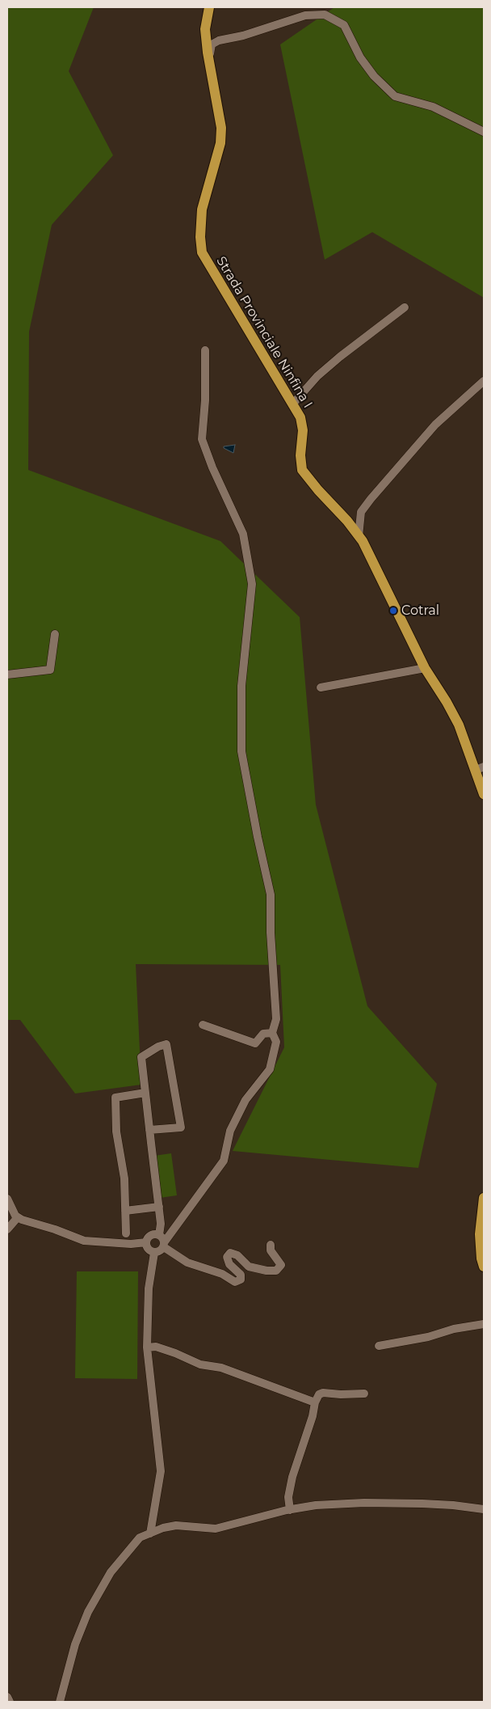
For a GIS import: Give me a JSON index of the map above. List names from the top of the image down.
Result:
{
  "streets": {
    "main road": ["Strada Provinciale Ninfina I"]
  },
  "places": ["Cotral"]
}
